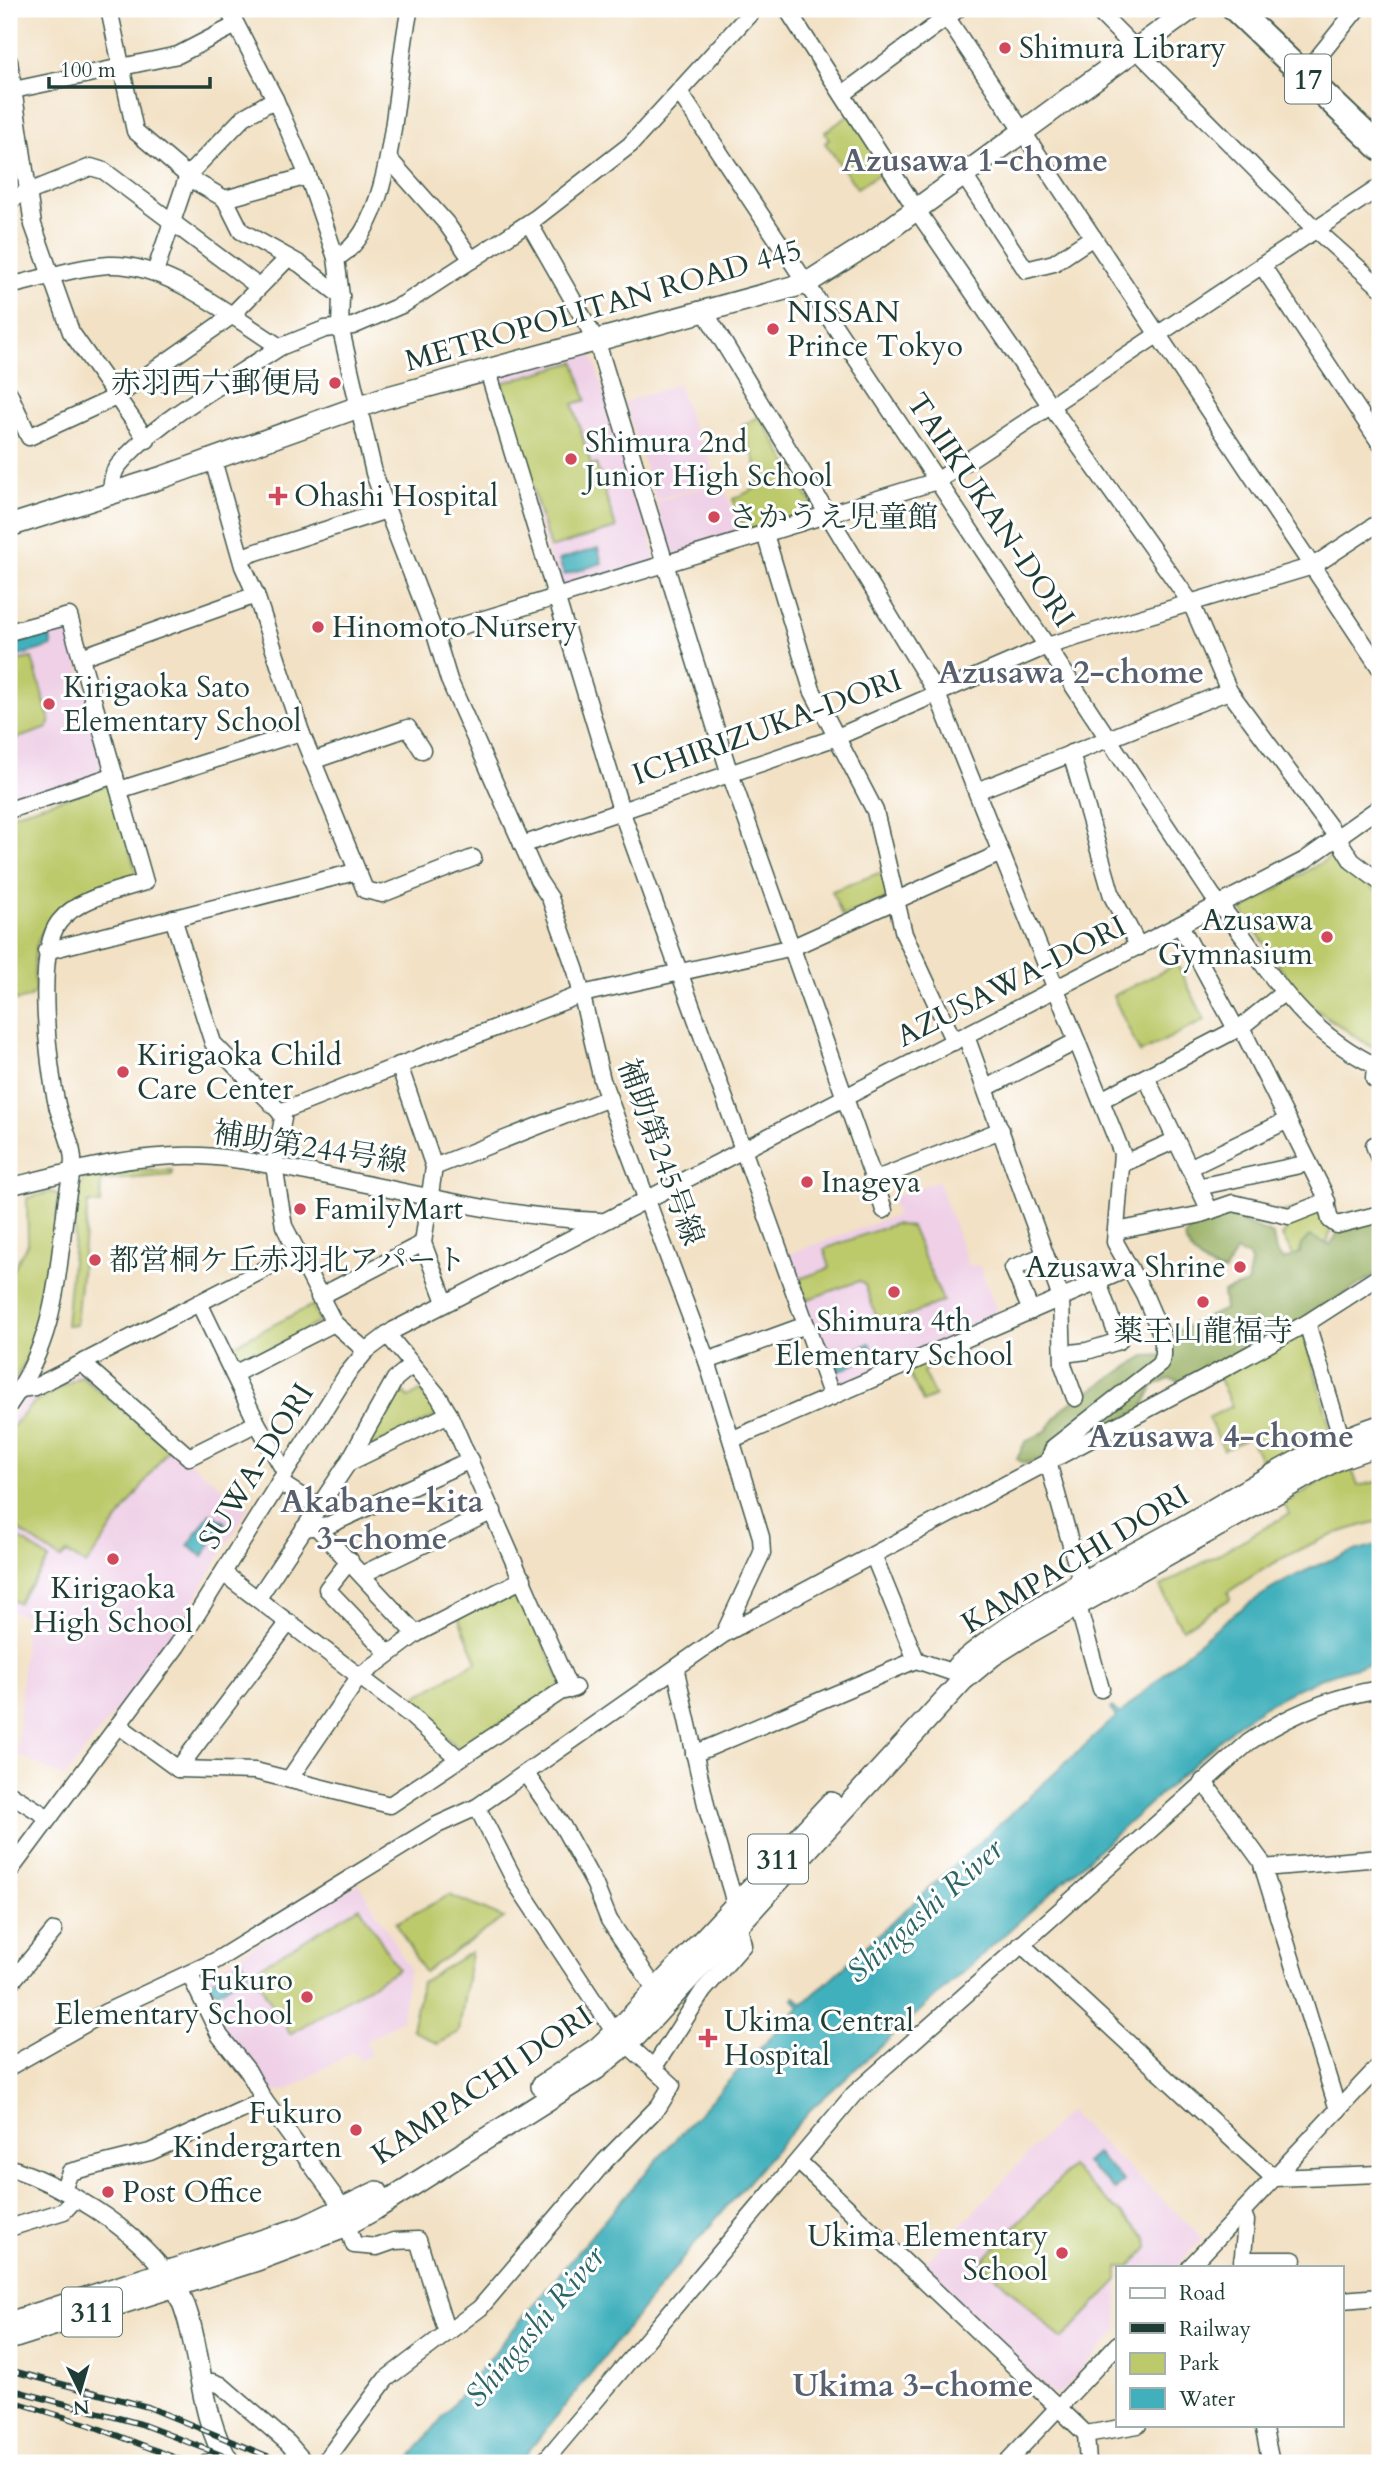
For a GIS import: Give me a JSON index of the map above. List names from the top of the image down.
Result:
{
  "streets": {
    "highway": ["17"],
    "main road": ["METROPOLITAN ROAD 445", "KAMPACHI DORI", "311"],
    "street": [
      "TAIIKUKAN-DORI",
      "ICHIRIZUKA-DORI",
      "AZUSAWA-DORI",
      "補助第244号線",
      "補助第245号線",
      "SUWA-DORI"
    ]
  },
  "crossings": [
    ["METROPOLITAN ROAD 445", "TAIIKUKAN-DORI"],
    ["METROPOLITAN ROAD 445", "補助第245号線"],
    ["TAIIKUKAN-DORI", "ICHIRIZUKA-DORI"],
    ["TAIIKUKAN-DORI", "AZUSAWA-DORI"],
    ["ICHIRIZUKA-DORI", "補助第245号線"],
    ["AZUSAWA-DORI", "SUWA-DORI"],
    ["補助第244号線", "SUWA-DORI"],
    ["補助第245号線", "SUWA-DORI"],
    ["KAMPACHI DORI", "311"]
  ],
  "districts": [
    "Azusawa 1-chome",
    "Azusawa 2-chome",
    "Azusawa 4-chome",
    "Akabane-kita 3-chome",
    "Ukima 3-chome"
  ],
  "water": ["Shingashi River"],
  "places": {
    "other": [
      "Shimura Library",
      "NISSAN Prince Tokyo",
      "赤羽西六郵便局",
      "Shimura 2nd Junior High School",
      "さかうえ児童館",
      "Hinomoto Nursery",
      "Kirigaoka Sato Elementary School",
      "Azusawa Gymnasium",
      "Kirigaoka Child Care Center",
      "Inageya",
      "FamilyMart",
      "都営桐ケ丘赤羽北アパート",
      "Azusawa Shrine",
      "Shimura 4th Elementary School",
      "薬王山龍福寺",
      "Kirigaoka High School",
      "Fukuro Elementary School",
      "Fukuro Kindergarten",
      "Post Office",
      "Ukima Elementary School"
    ],
    "health": ["Ohashi Hospital", "Ukima Central Hospital"]
  },
  "legend": [
    "Road",
    "Railway",
    "Park",
    "Water"
  ],
  "scale_bar": "100 m",
  "north": "bottom"
}
